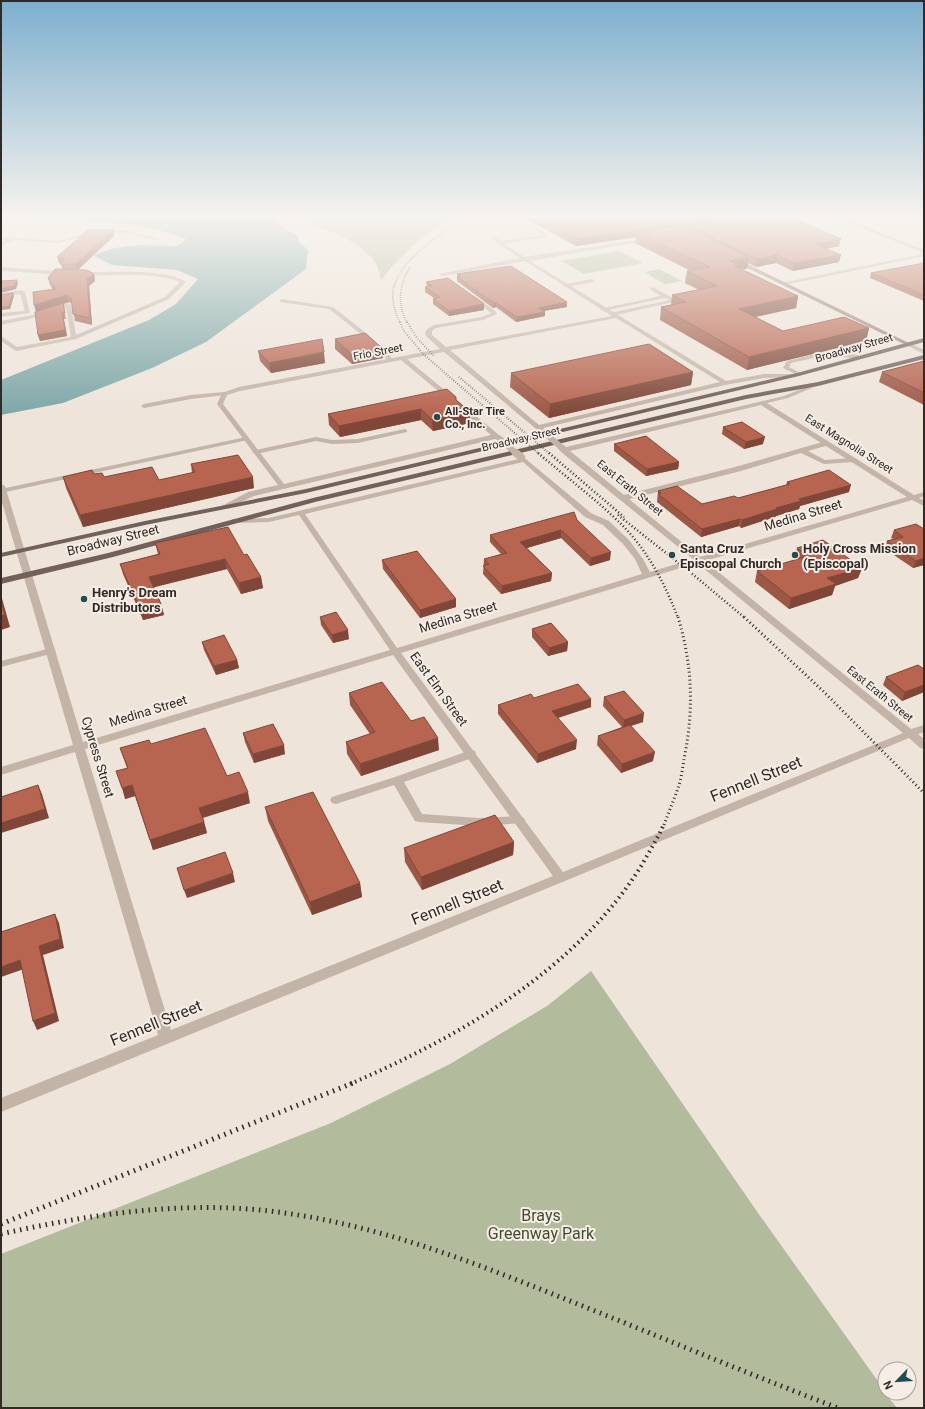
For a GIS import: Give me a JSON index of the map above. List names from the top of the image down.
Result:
{
  "streets": {
    "main road": ["Broadway Street"],
    "street": [
      "Frio Street",
      "East Magnolia Street",
      "East Erath Street",
      "Medina Street",
      "East Elm Street",
      "Cypress Street",
      "Fennell Street"
    ]
  },
  "crossings": [
    ["Broadway Street", "East Magnolia Street"],
    ["Broadway Street", "East Erath Street"],
    ["Broadway Street", "East Elm Street"],
    ["Broadway Street", "Cypress Street"],
    ["Frio Street", "East Erath Street"],
    ["East Magnolia Street", "Medina Street"],
    ["East Erath Street", "Medina Street"],
    ["East Erath Street", "Fennell Street"],
    ["Medina Street", "East Elm Street"],
    ["Medina Street", "Cypress Street"],
    ["East Elm Street", "Fennell Street"],
    ["Cypress Street", "Fennell Street"]
  ],
  "parks": ["Brays Greenway Park"],
  "places": [
    "All-Star Tire Co., Inc.",
    "Santa Cruz Episcopal Church",
    "Holy Cross Mission (Episcopal)",
    "Henry's Dream Distributors"
  ],
  "north": "bottom left"
}
